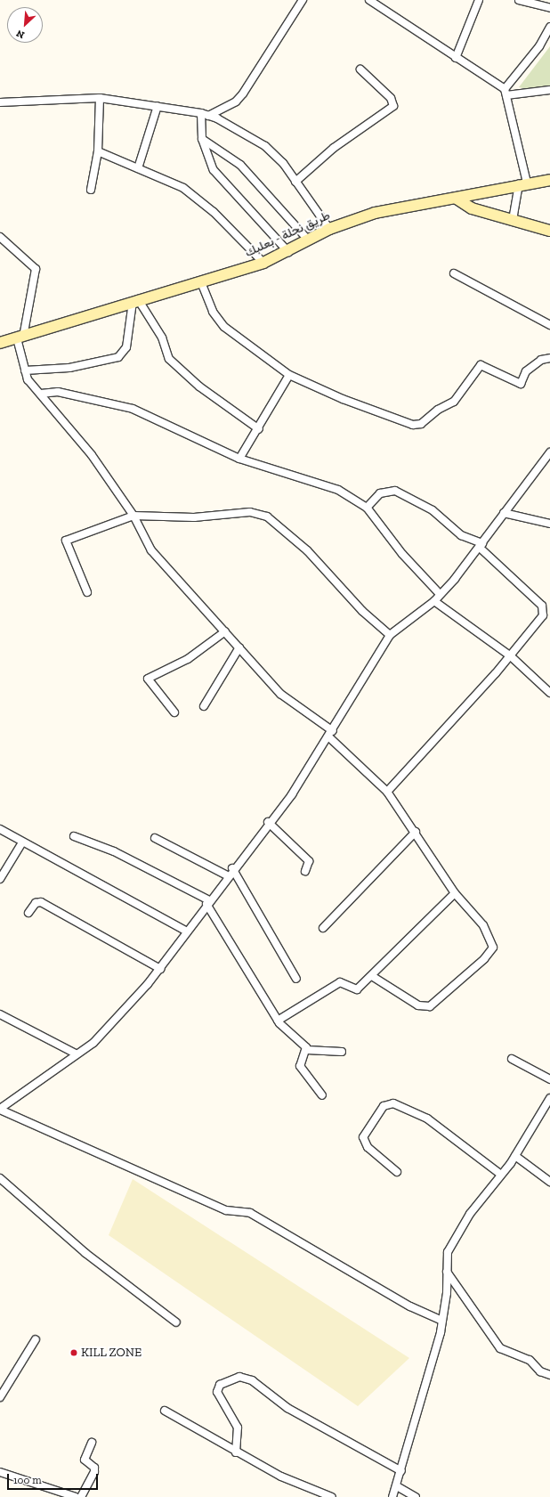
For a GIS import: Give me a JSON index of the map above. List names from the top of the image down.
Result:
{
  "streets": {
    "street": ["طريق نحلة - بعلبك"]
  },
  "places": ["KILL ZONE"],
  "scale_bar": "100 m",
  "north": "bottom left"
}
